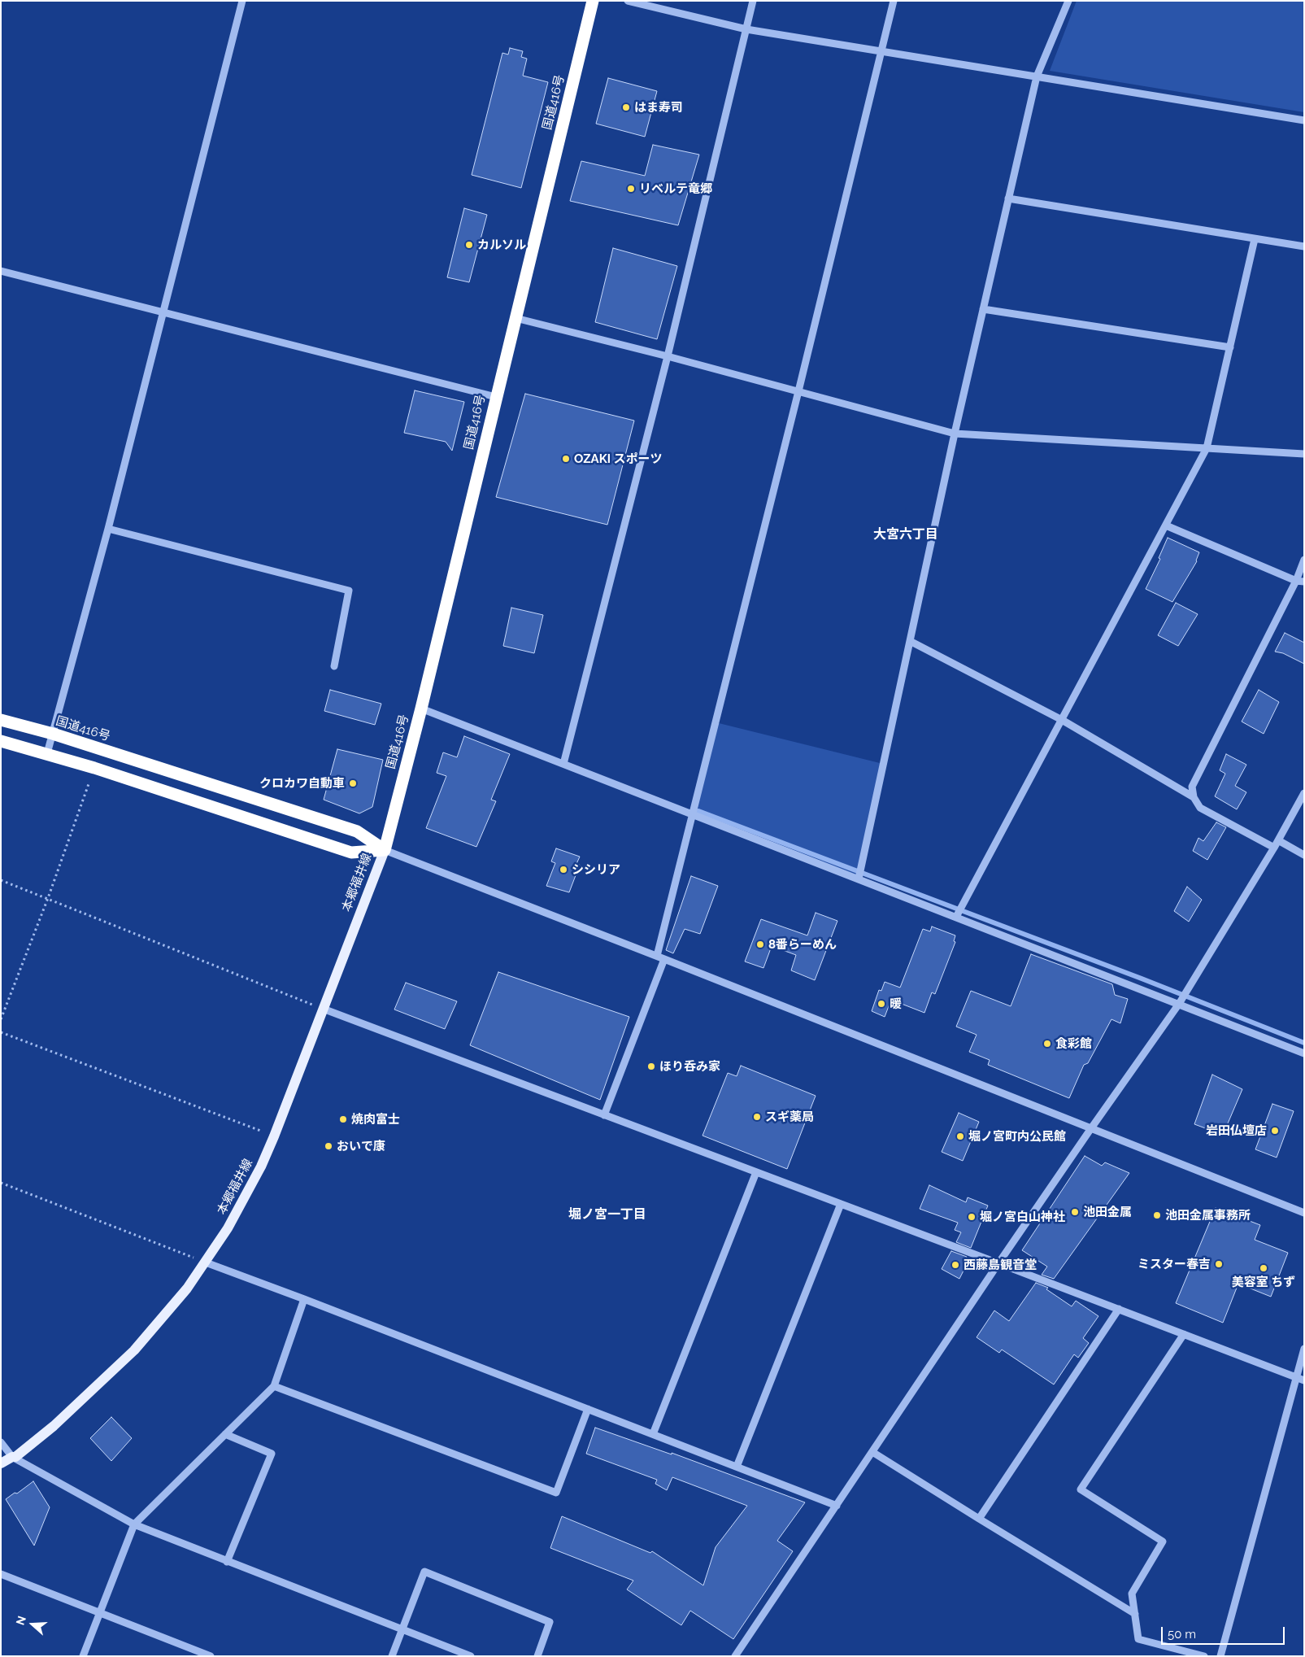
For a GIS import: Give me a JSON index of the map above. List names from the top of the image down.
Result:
{
  "streets": {
    "highway": ["国道416号"],
    "main road": ["本郷福井線"]
  },
  "crossings": [
    ["国道416号", "本郷福井線"]
  ],
  "districts": ["大宮六丁目", "堀ノ宮一丁目"],
  "places": [
    "はま寿司",
    "リベルテ竜郷",
    "カルソル",
    "OZAKI スポーツ",
    "クロカワ自動車",
    "シシリア",
    "8番らーめん",
    "暖",
    "食彩館",
    "ほり呑み家",
    "スギ薬局",
    "焼肉富士",
    "岩田仏壇店",
    "堀ノ宮町内公民館",
    "おいで康",
    "池田金属",
    "池田金属事務所",
    "堀ノ宮白山神社",
    "ミスター春吉",
    "西藤島観音堂",
    "美容室 ちず"
  ],
  "scale_bar": "50 m",
  "north": "left"
}
